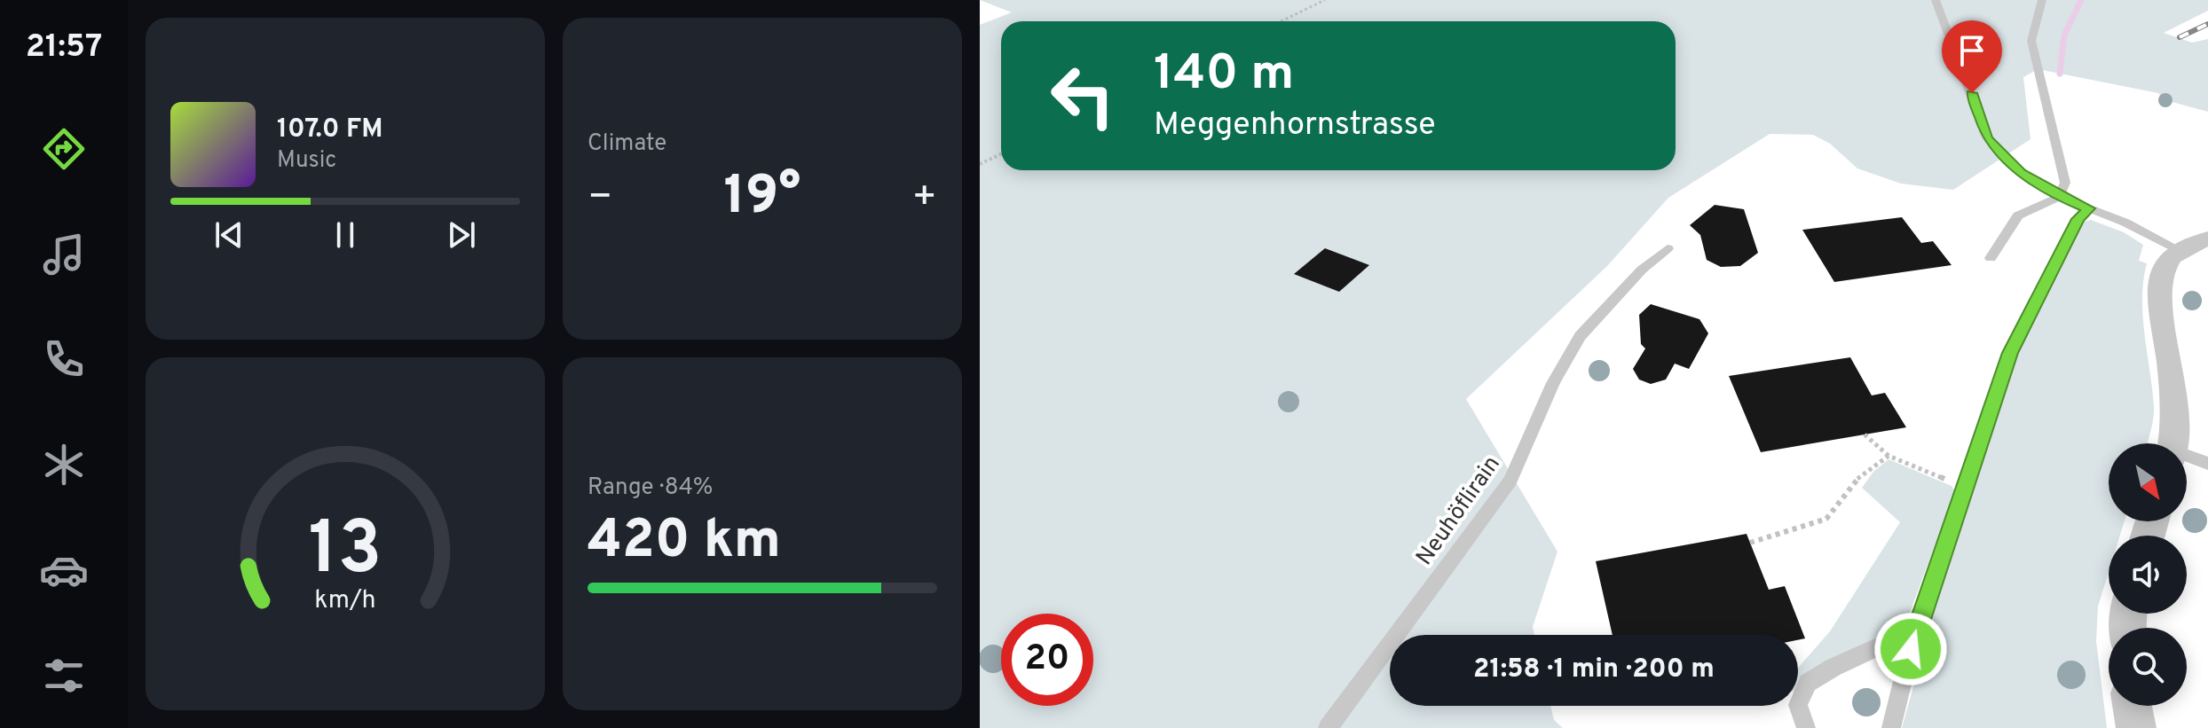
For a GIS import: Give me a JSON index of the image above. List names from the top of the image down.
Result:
{
  "streets": {
    "lane": ["Neuhöflirain"]
  },
  "north": "bottom right",
  "page": {
    "tabs": "21:57",
    "tile": [
      "Climate",
      ["Range · 84%", "420 km"]
    ],
    "turn": ["140 m", "Meggenhornstrasse"],
    "song": ["107.0 FM", "Music"],
    "heat": ["−", "19°", "+"],
    "limit": "20",
    "trip": "21:58 · 1 min · 200 m",
    "gauge": ["13", "km/h"]
  }
}
